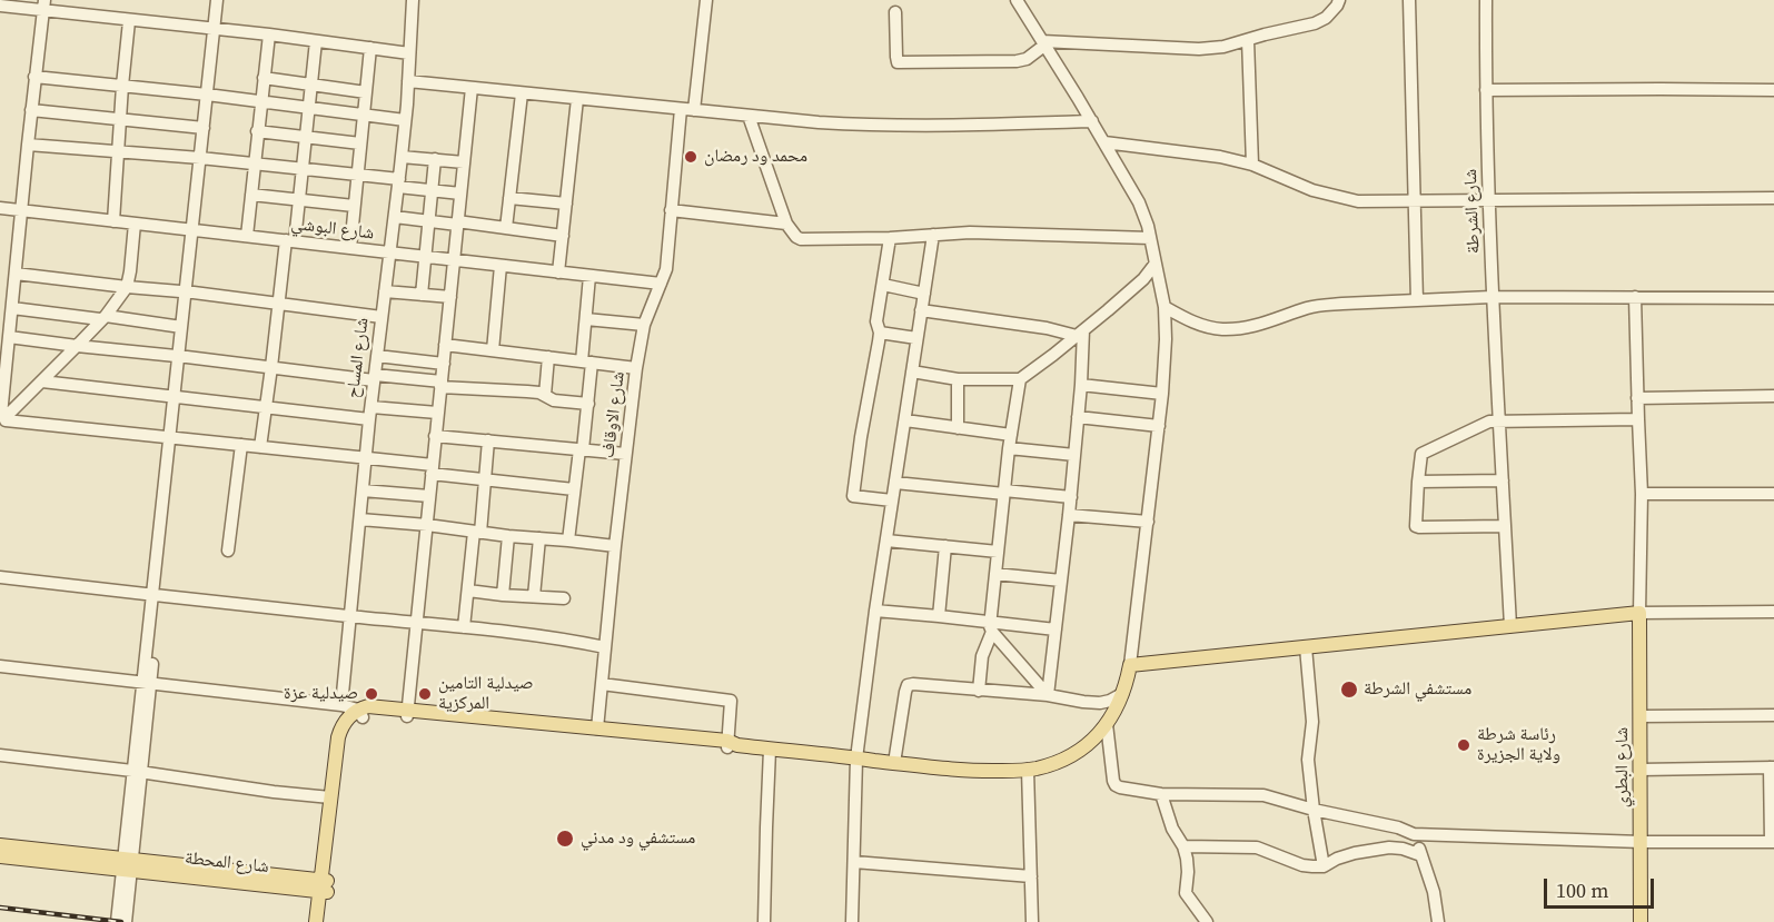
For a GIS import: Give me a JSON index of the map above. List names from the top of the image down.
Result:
{
  "streets": {
    "main road": ["شارع البطري", "شارع المحطة"],
    "street": [
      "شارع الشرطة",
      "شارع البوشي",
      "شارع المساح",
      "شارع الاوقاف"
    ]
  },
  "crossings": [
    ["شارع البوشي", "شارع المساح"],
    ["شارع البوشي", "شارع الاوقاف"]
  ],
  "places": [
    "محمد ود رمضان",
    "مستشفي الشرطة",
    "صيدلية عزة",
    "صيدلية التامين المركزية",
    "رئاسة شرطة ولاية الجزيرة",
    "مستشفي ود مدني"
  ],
  "scale_bar": "100 m"
}
